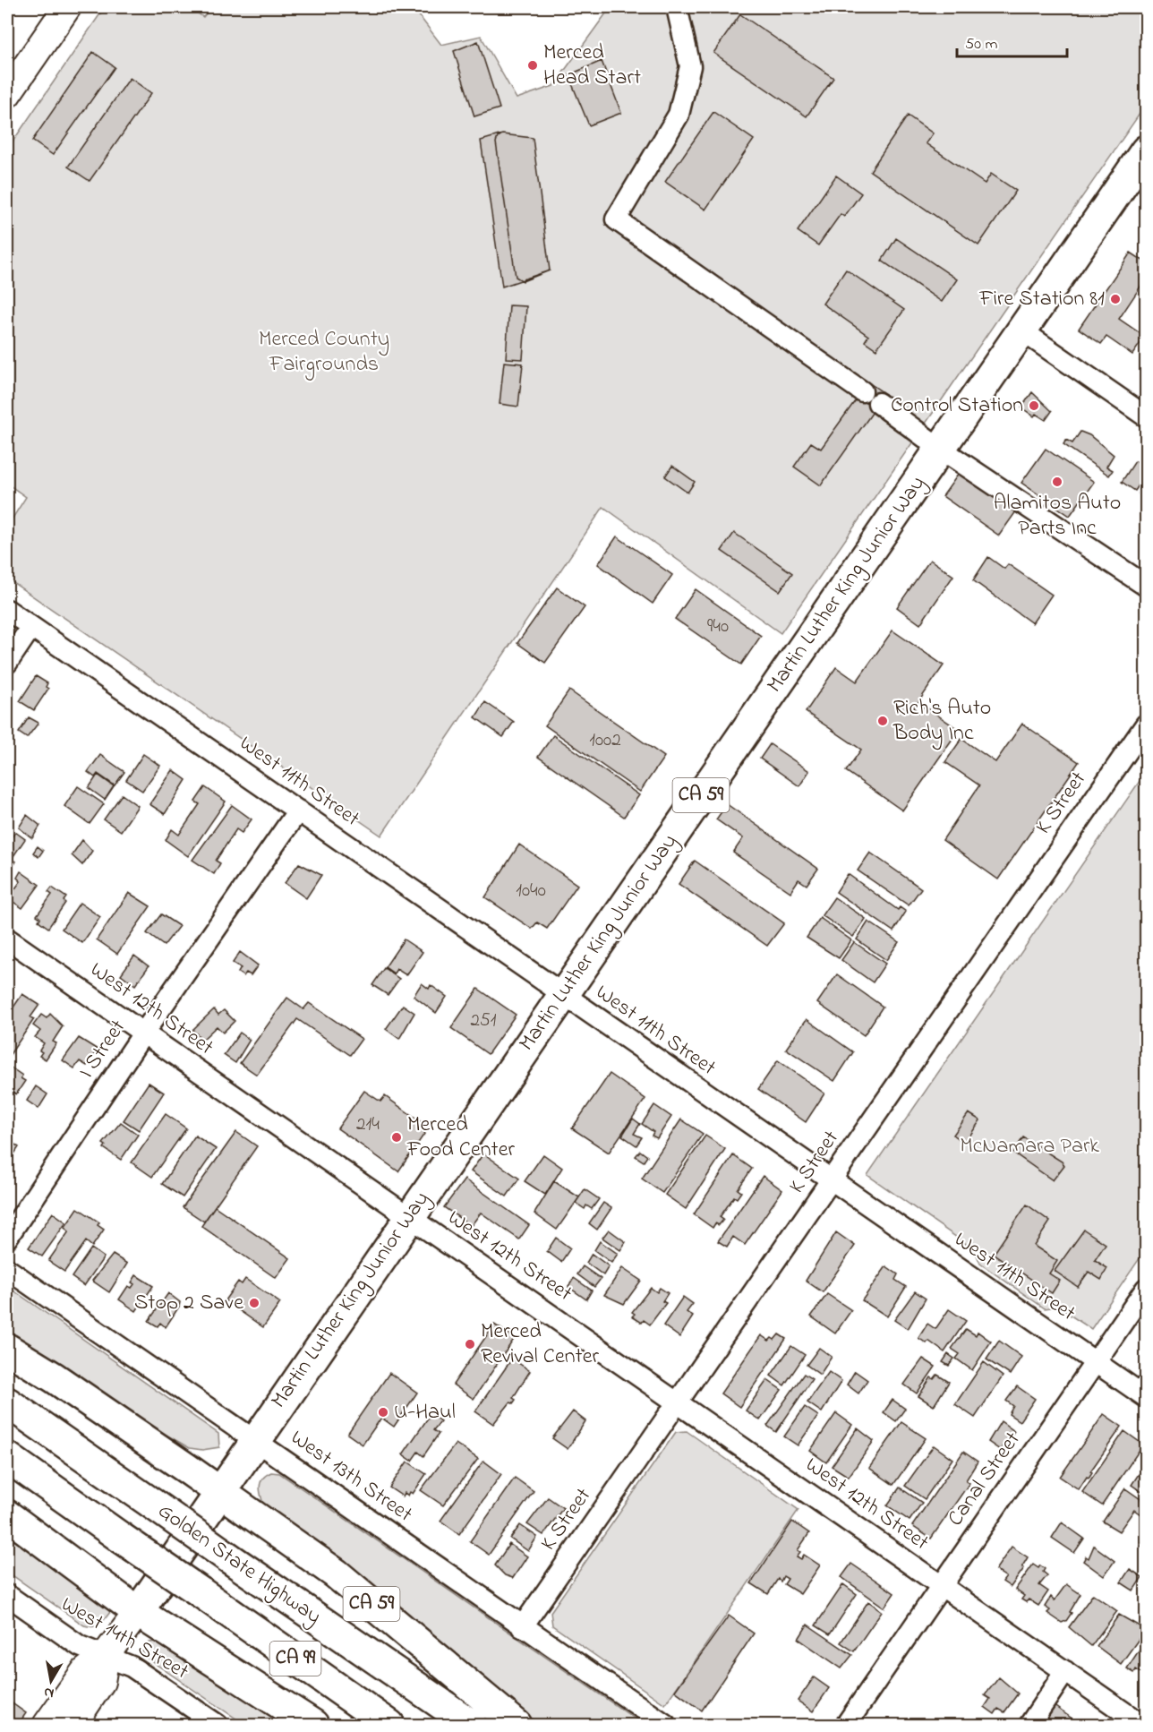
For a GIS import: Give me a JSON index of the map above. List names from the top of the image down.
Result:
{
  "streets": {
    "highway": [
      "Martin Luther King Junior Way",
      "CA 59",
      "Golden State Highway",
      "CA 99"
    ],
    "street": [
      "West 11th Street",
      "K Street",
      "West 12th Street",
      "I Street",
      "West 13th Street",
      "Canal Street",
      "West 14th Street"
    ]
  },
  "crossings": [
    ["Martin Luther King Junior Way", "West 11th Street"],
    ["Martin Luther King Junior Way", "CA 59"],
    ["Martin Luther King Junior Way", "West 12th Street"],
    ["Martin Luther King Junior Way", "West 13th Street"],
    ["Martin Luther King Junior Way", "West 14th Street"],
    ["West 11th Street", "K Street"],
    ["West 11th Street", "I Street"],
    ["West 11th Street", "Canal Street"],
    ["K Street", "West 12th Street"],
    ["K Street", "West 13th Street"],
    ["West 12th Street", "I Street"],
    ["West 12th Street", "Canal Street"]
  ],
  "parks": ["Merced County Fairgrounds", "McNamara Park"],
  "places": [
    "Merced Head Start",
    "Fire Station 81",
    "Control Station",
    "Alamitos Auto Parts Inc",
    "Rich's Auto Body Inc",
    "Merced Food Center",
    "Stop 2 Save",
    "Merced Revival Center",
    "U-Haul"
  ],
  "house_numbers": [
    "940",
    "1002",
    "1040",
    "251",
    "214"
  ],
  "scale_bar": "50 m",
  "north": "bottom"
}
